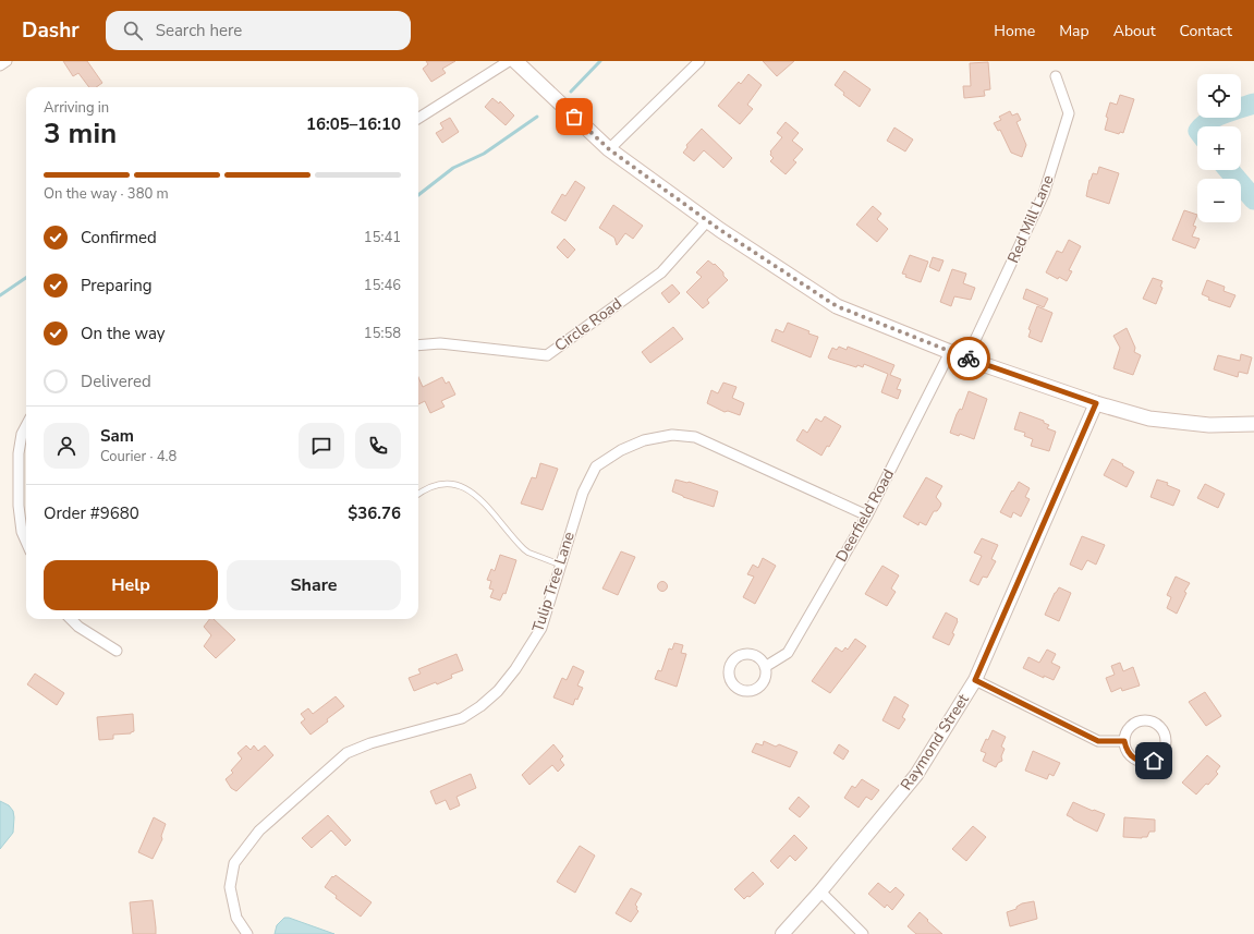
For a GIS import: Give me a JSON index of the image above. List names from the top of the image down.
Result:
{
  "streets": {
    "street": [
      "Red Mill Lane",
      "Circle Road",
      "Deerfield Road",
      "Tulip Tree Lane",
      "Raymond Street"
    ]
  },
  "crossings": [
    ["Deerfield Road", "Tulip Tree Lane"]
  ],
  "page": {
    "header": "Dashr",
    "search": "Search here",
    "nav": [
      "Home",
      "Map",
      "About",
      "Contact"
    ],
    "map_buttons": ["+", "−"],
    "heading": ["3 min", "Arriving in", "16:05–16:10"],
    "panel": [
      "Sam",
      "Courier · 4.8",
      "Order #9680",
      "$36.76"
    ],
    "bar": "On the way · 380 m",
    "list": [
      ["Confirmed", "15:41"],
      ["Preparing", "15:46"],
      ["On the way", "15:58"],
      "Delivered"
    ],
    "buttons": ["Help", "Share"]
  }
}
